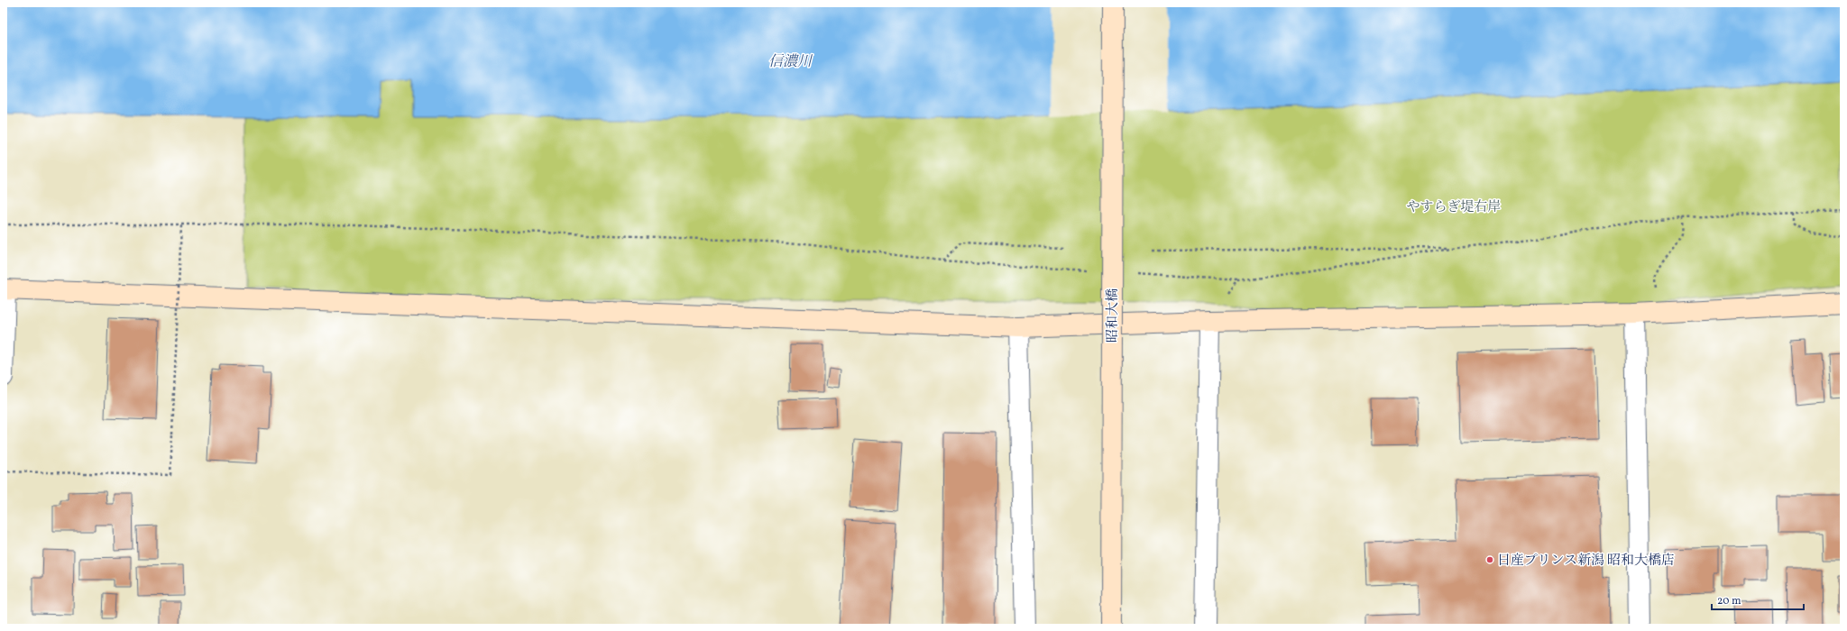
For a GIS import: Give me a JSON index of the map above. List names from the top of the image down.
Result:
{
  "streets": {
    "street": ["昭和大橋"]
  },
  "water": ["信濃川"],
  "parks": ["やすらぎ堤右岸"],
  "places": ["日産プリンス新潟 昭和大橋店"],
  "scale_bar": "20 m"
}
